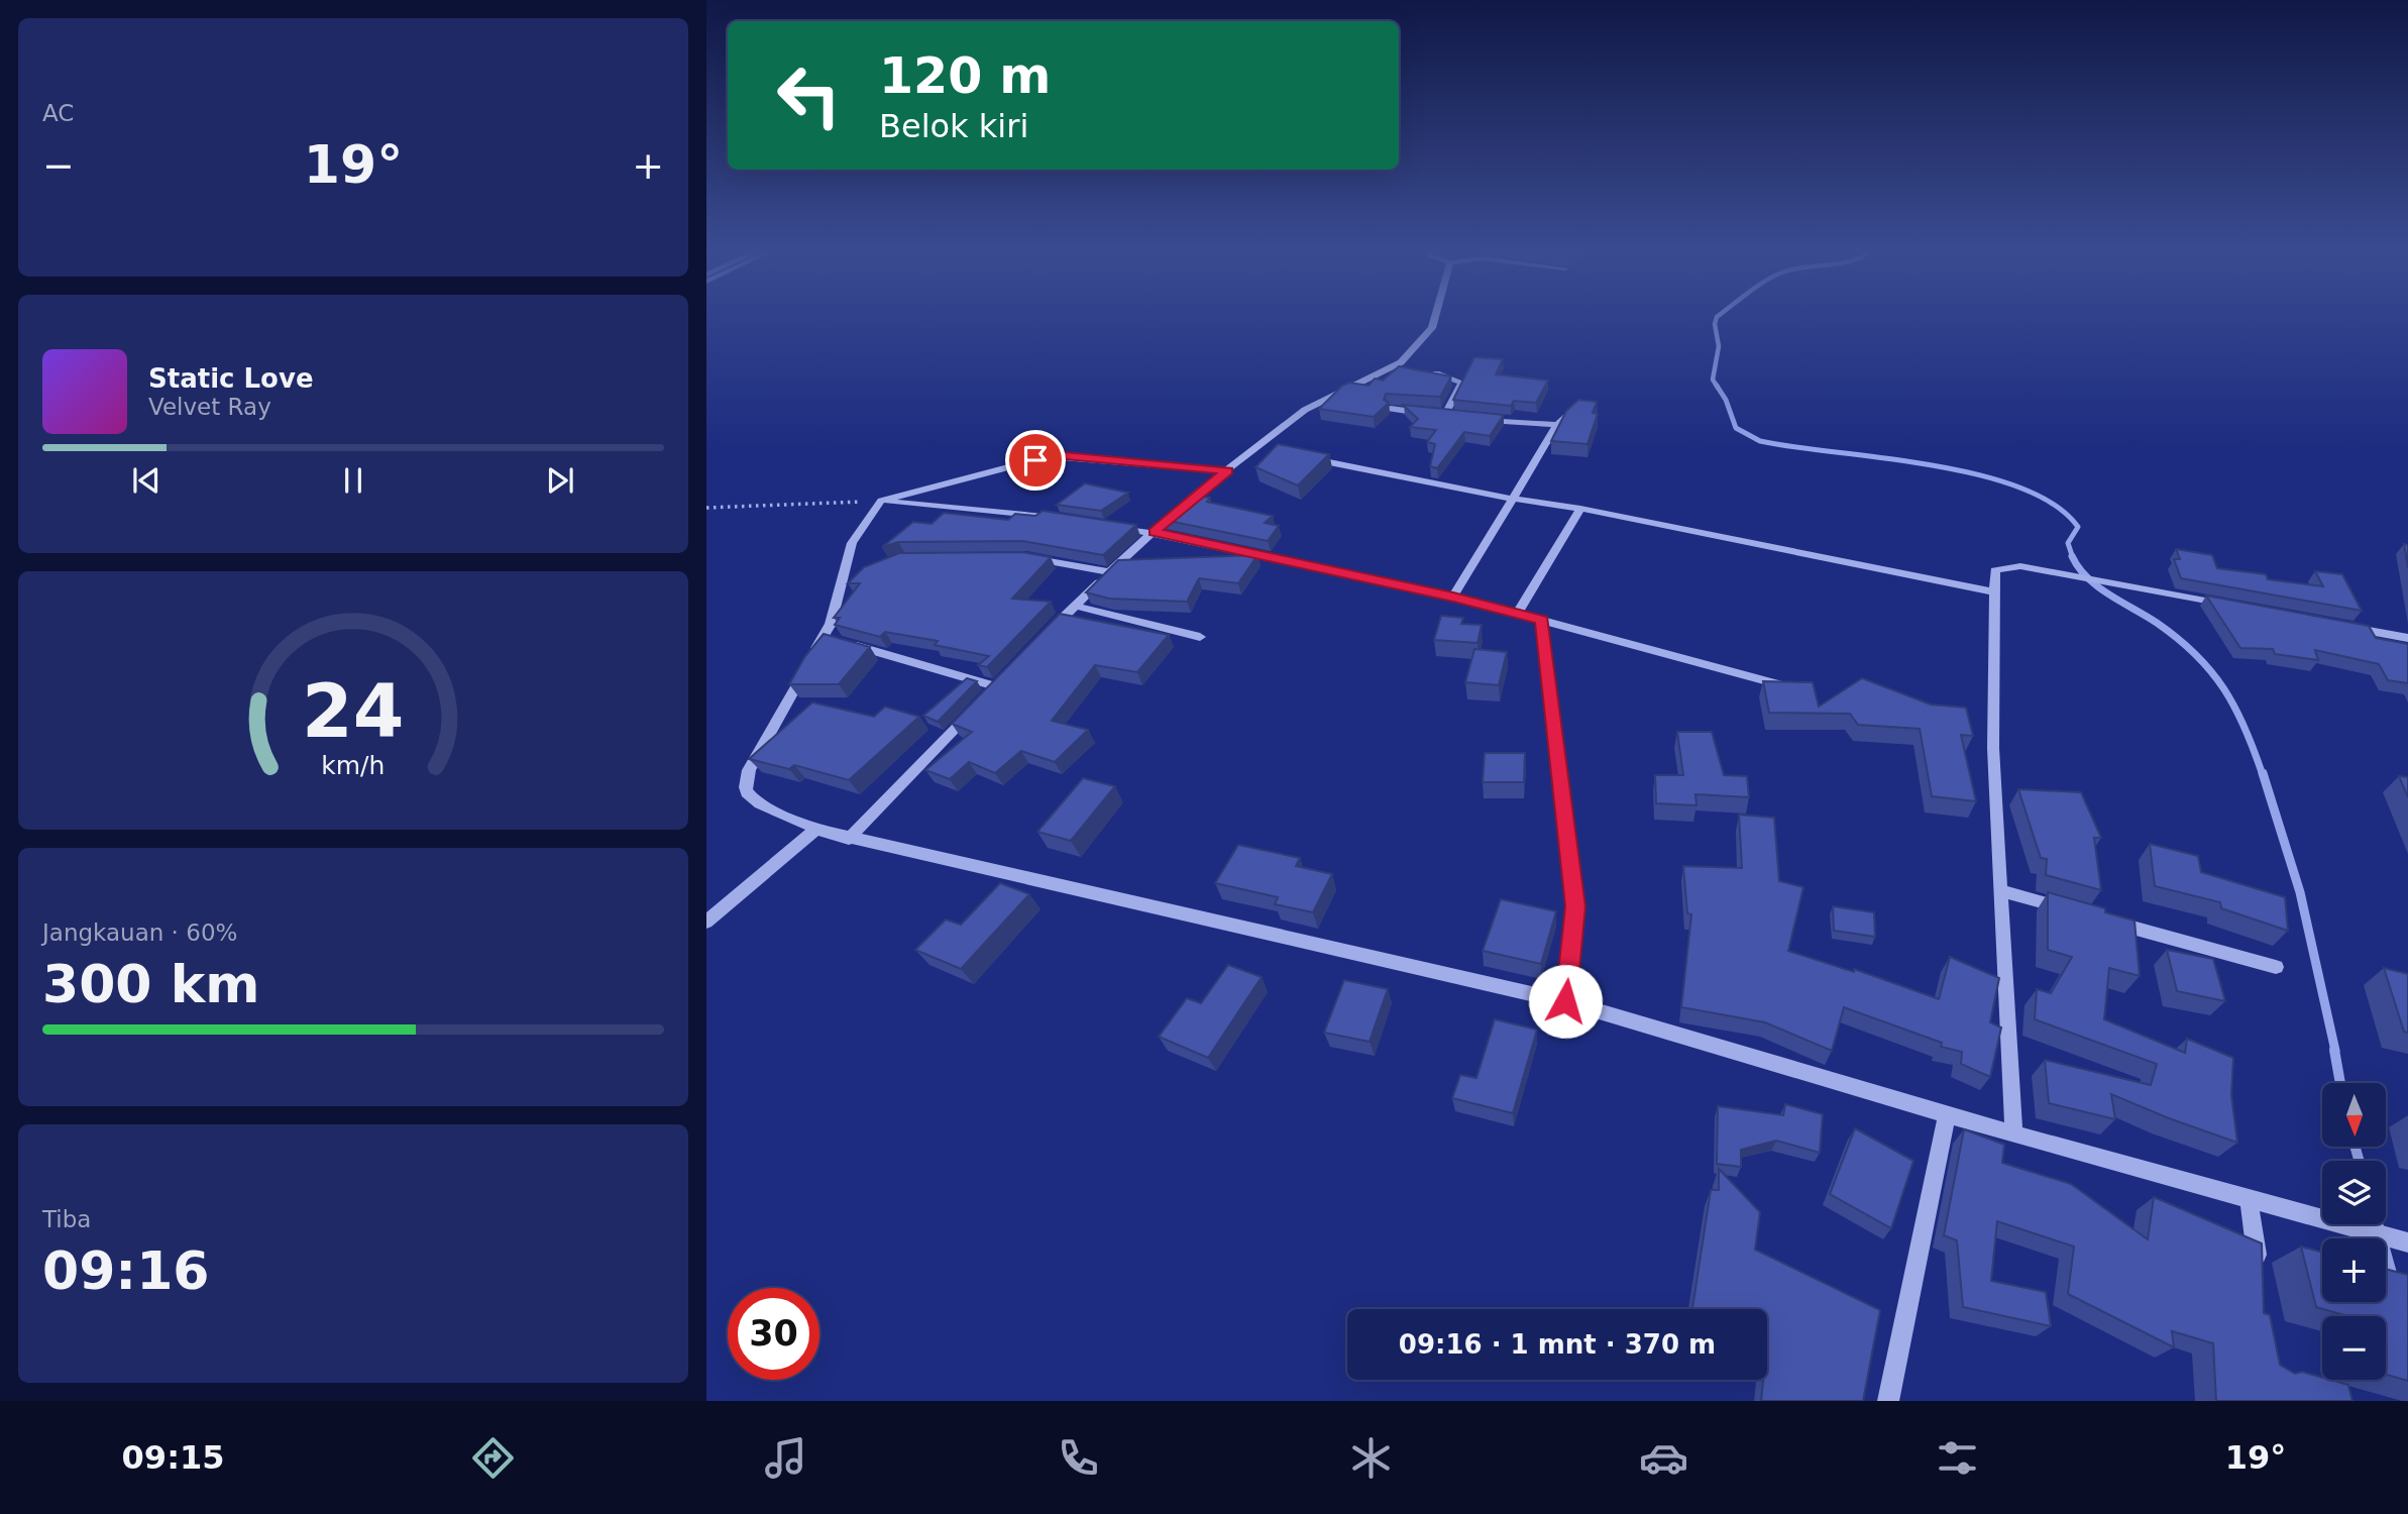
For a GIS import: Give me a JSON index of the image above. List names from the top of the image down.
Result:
{
  "north": "bottom",
  "page": {
    "tile": [
      "AC",
      ["Jangkauan · 60%", "300 km"],
      ["Tiba", "09:16"]
    ],
    "turn": ["120 m", "Belok kiri"],
    "heat": ["−", "19°", "+"],
    "song": ["Static Love", "Velvet Ray"],
    "map_buttons": ["+", "−"],
    "limit": "30",
    "trip": "09:16 · 1 mnt · 370 m",
    "tabs": ["09:15", "19°"],
    "gauge": ["24", "km/h"]
  }
}
